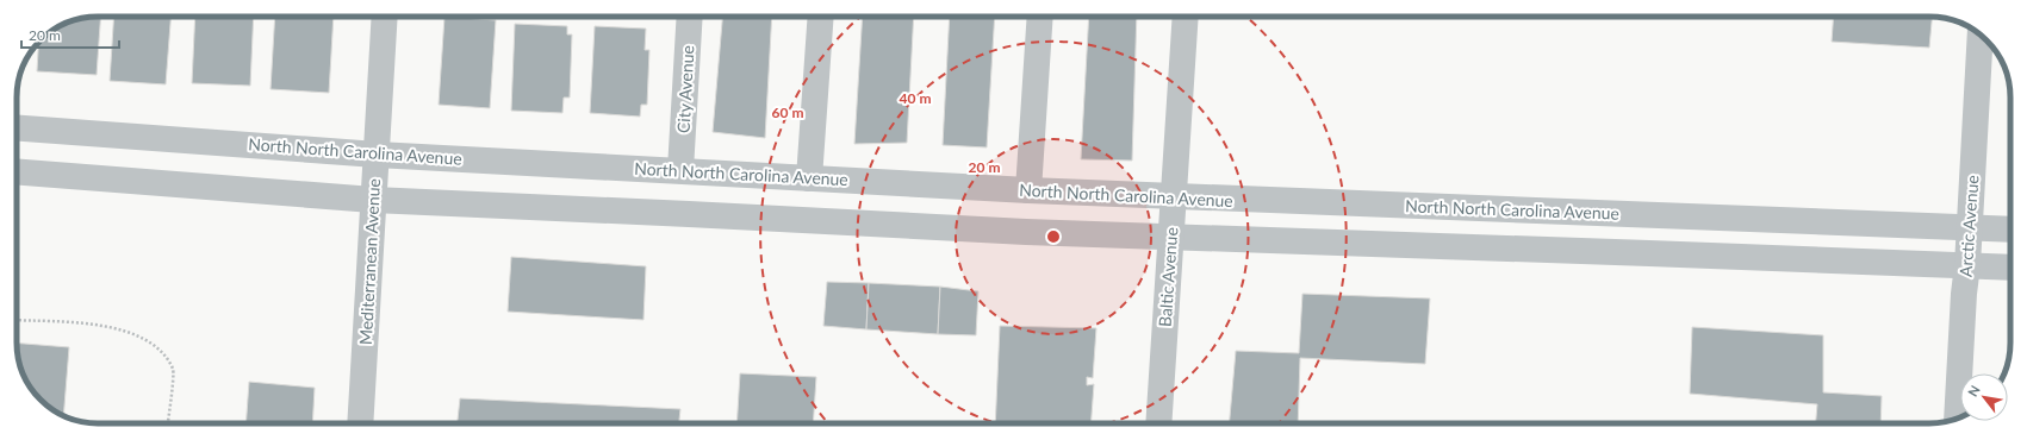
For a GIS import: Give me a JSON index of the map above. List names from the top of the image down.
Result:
{
  "streets": {
    "street": [
      "City Avenue",
      "North North Carolina Avenue",
      "Arctic Avenue",
      "Mediterranean Avenue",
      "Baltic Avenue"
    ]
  },
  "crossings": [
    ["City Avenue", "North North Carolina Avenue"],
    ["North North Carolina Avenue", "Arctic Avenue"],
    ["North North Carolina Avenue", "Mediterranean Avenue"],
    ["North North Carolina Avenue", "Baltic Avenue"]
  ],
  "scale_bar": "20 m",
  "north": "top left",
  "rings": ["40 m", "60 m", "20 m"]
}
